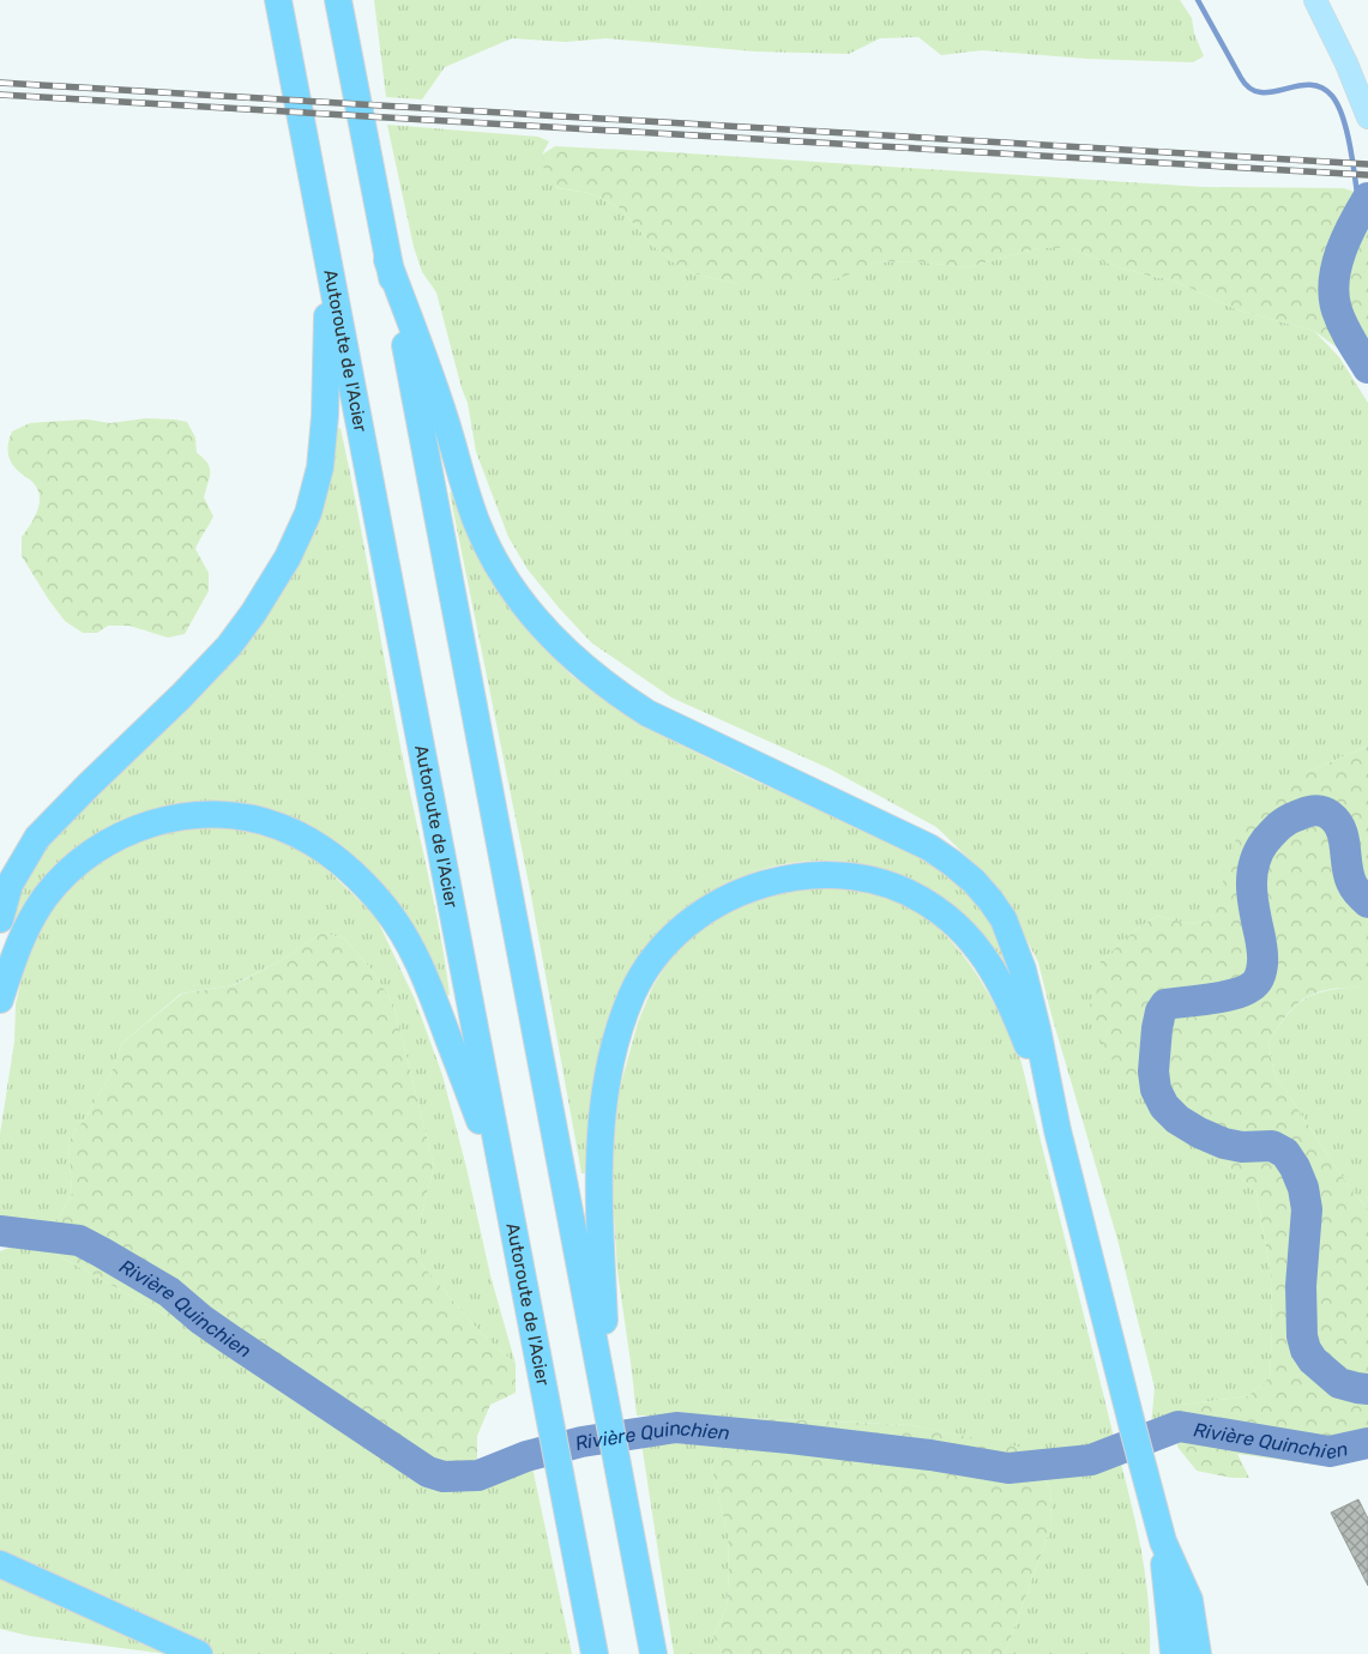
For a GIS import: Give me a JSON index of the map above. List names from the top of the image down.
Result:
{
  "streets": {
    "highway": ["Autoroute de l'Acier"]
  },
  "water": ["Rivière Quinchien"]
}
